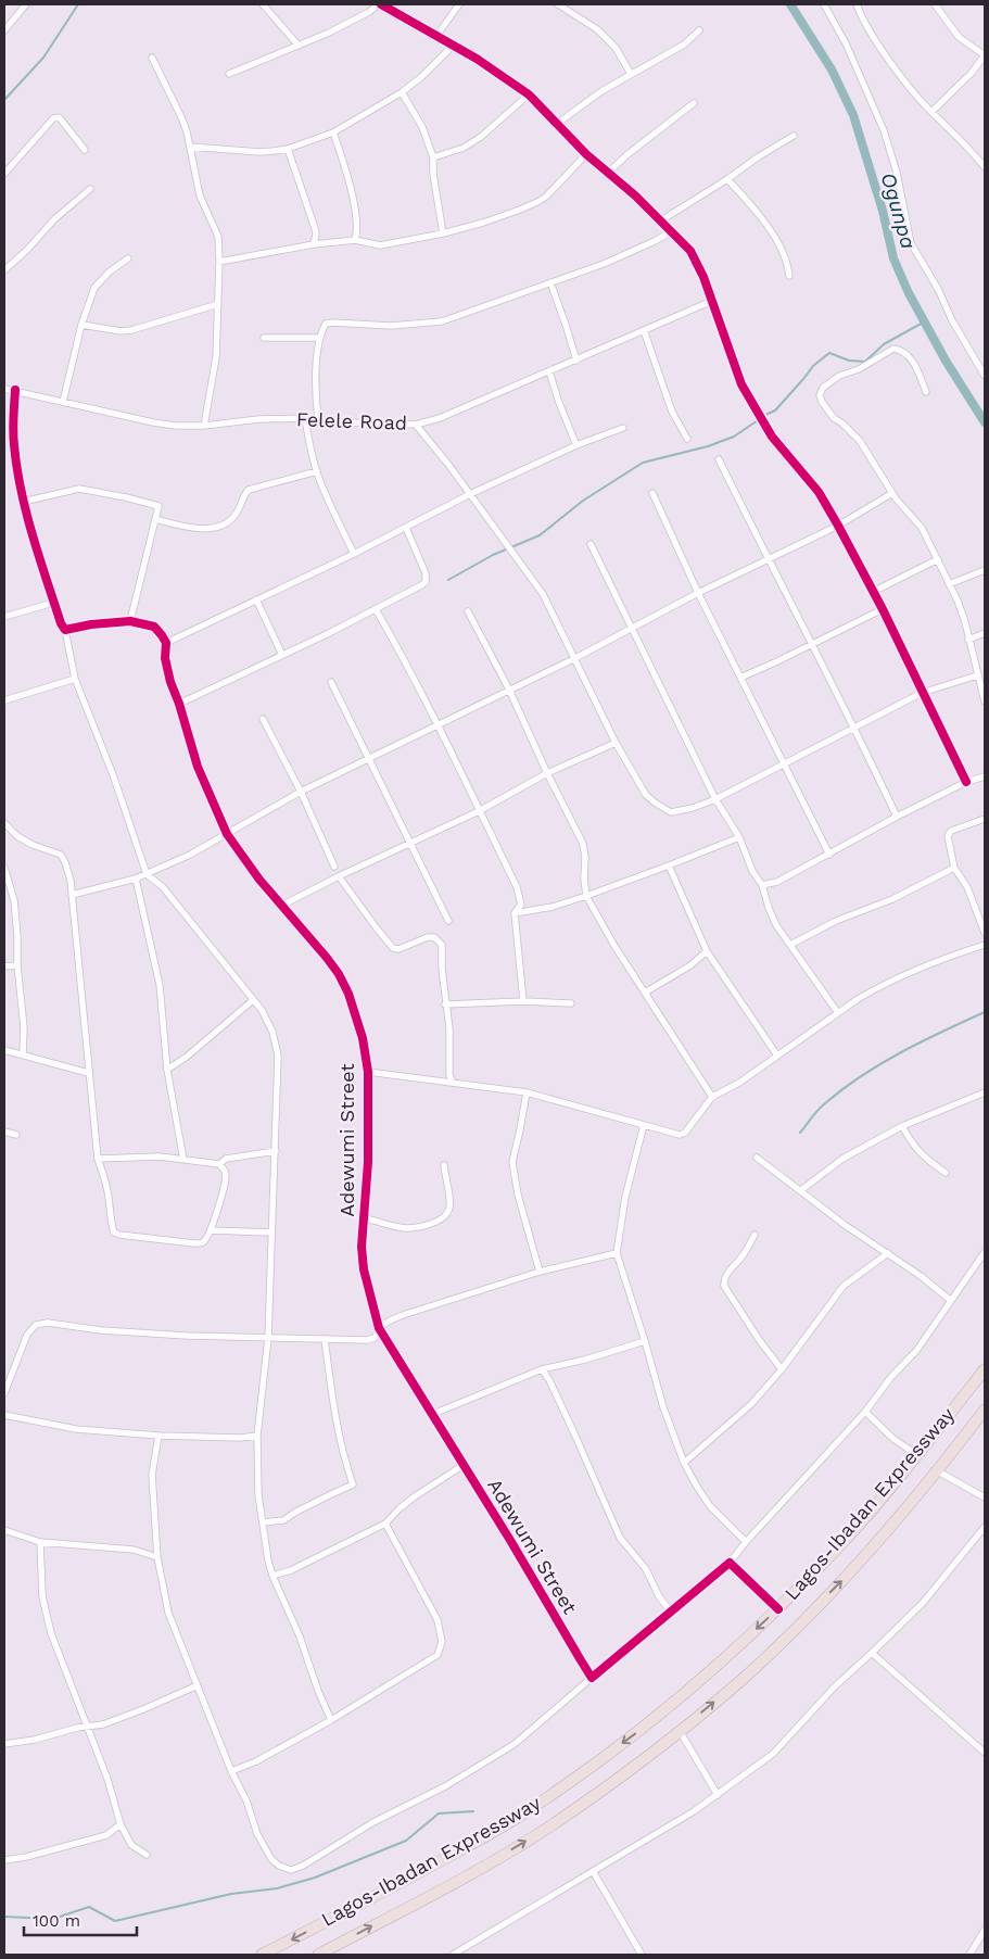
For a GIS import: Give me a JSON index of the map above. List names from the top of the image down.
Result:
{
  "streets": {
    "highway": ["Lagos-Ibadan Expressway"],
    "street": ["Felele Road", "Adewumi Street"]
  },
  "water": ["Ogunpa"],
  "scale_bar": "100 m"
}
